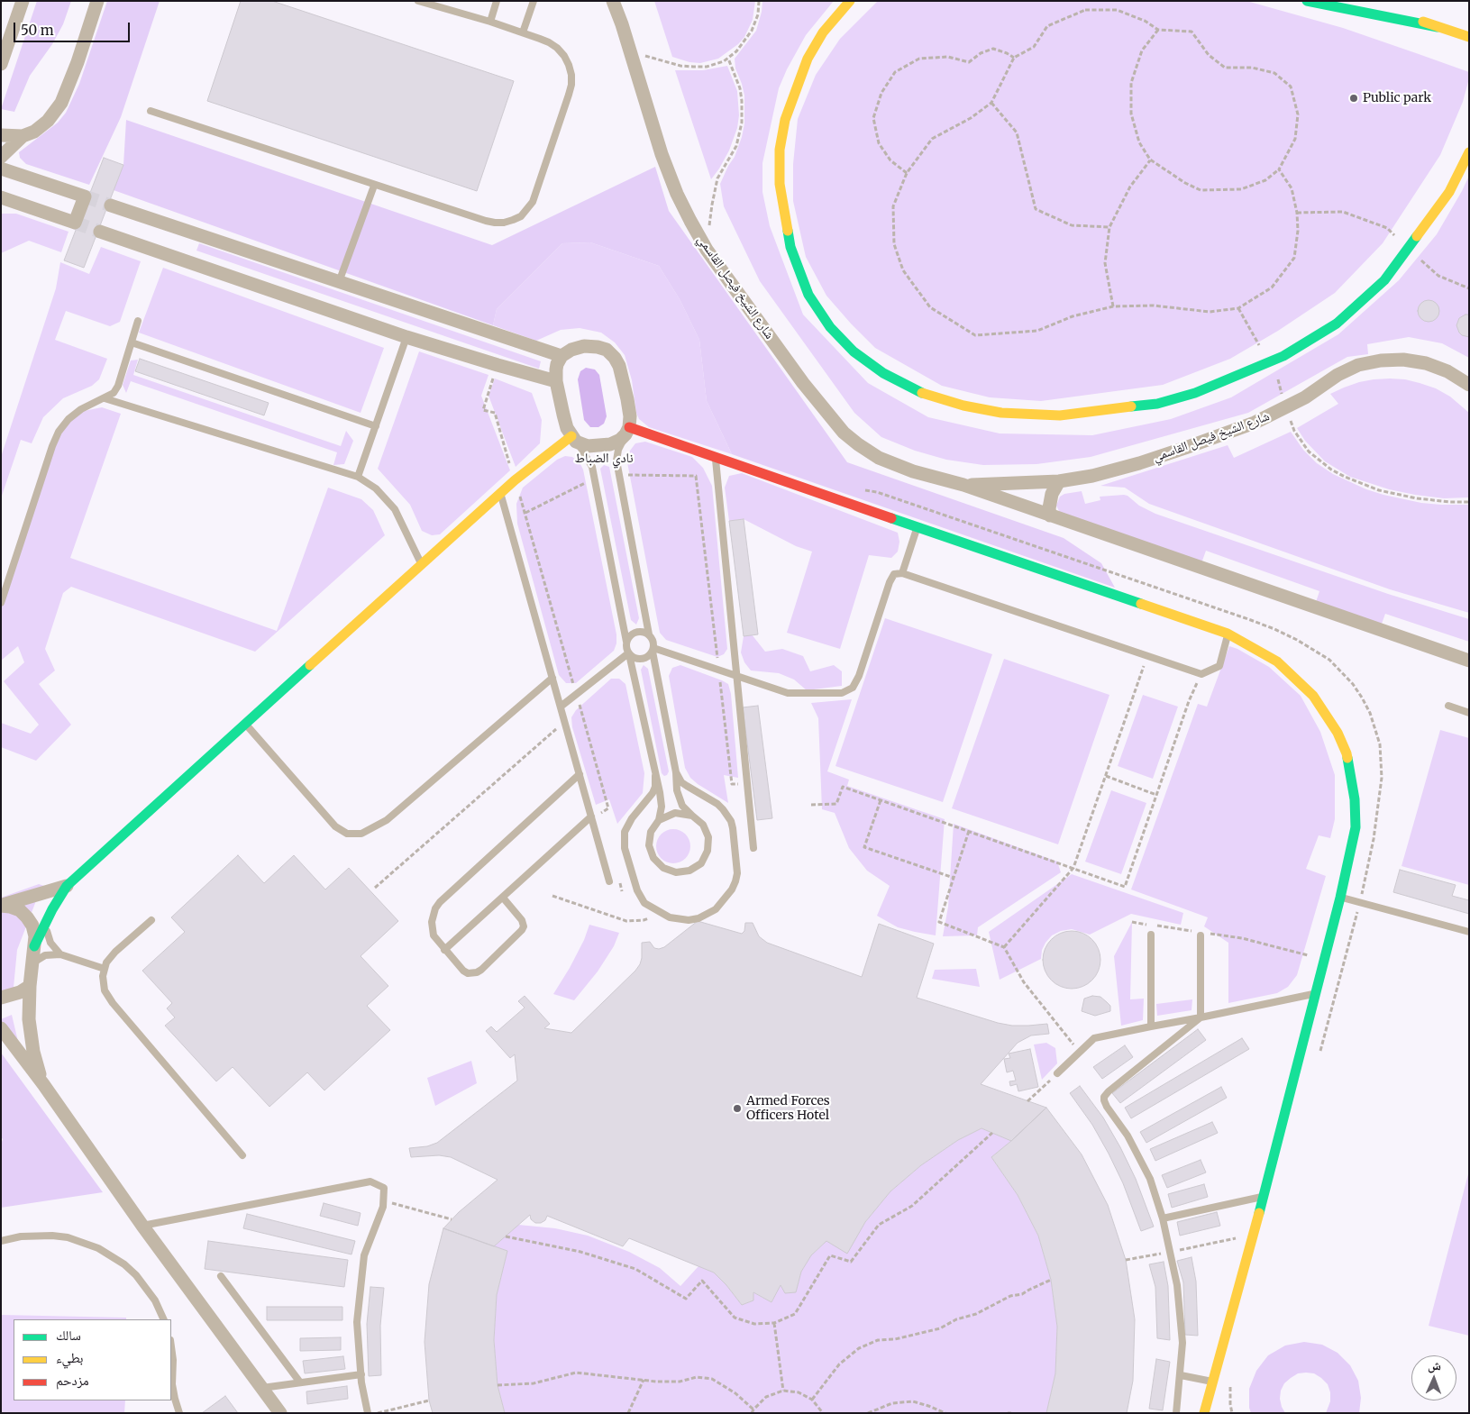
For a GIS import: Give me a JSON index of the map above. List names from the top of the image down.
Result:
{
  "streets": {
    "street": ["شارع الشيخ فيصل القاسمي"]
  },
  "districts": ["نادي الضباط"],
  "places": ["Public park", "Armed Forces Officers Hotel"],
  "legend": ["سالك", "بطيء", "مزدحم"],
  "scale_bar": "50 m",
  "north": "top"
}
